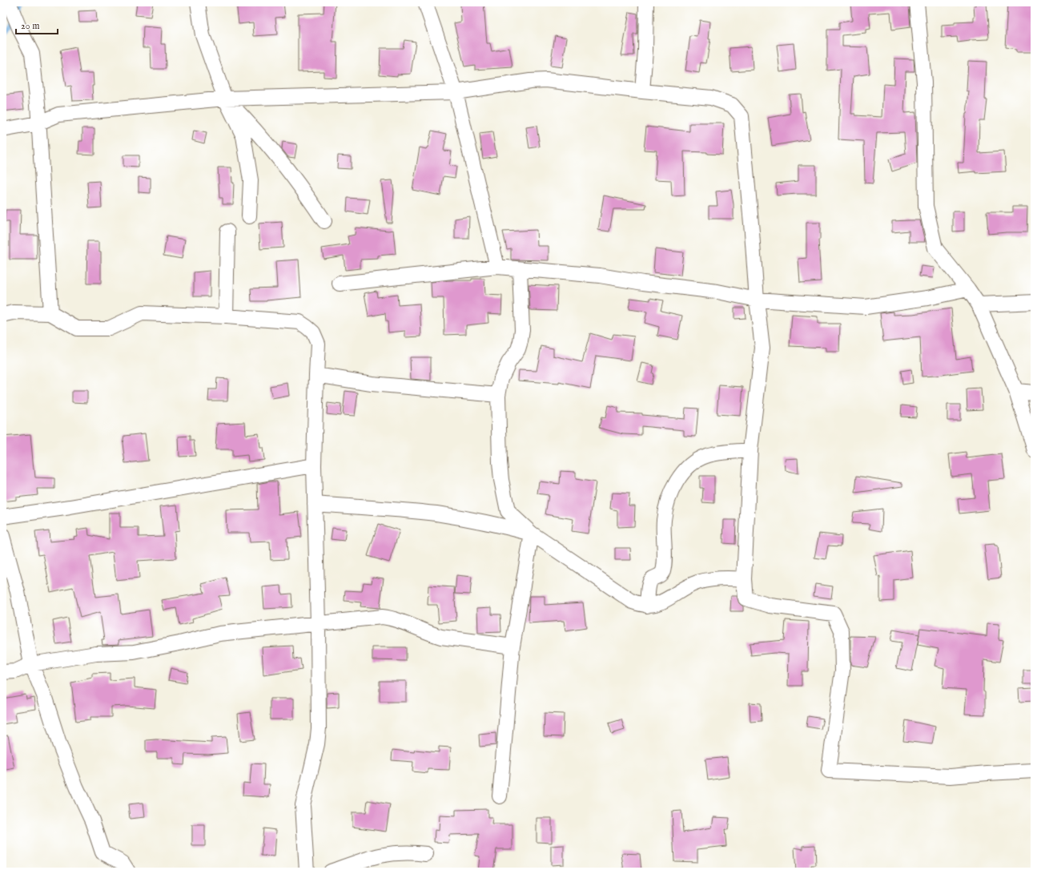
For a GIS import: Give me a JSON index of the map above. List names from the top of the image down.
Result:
{
  "scale_bar": "20 m"
}
